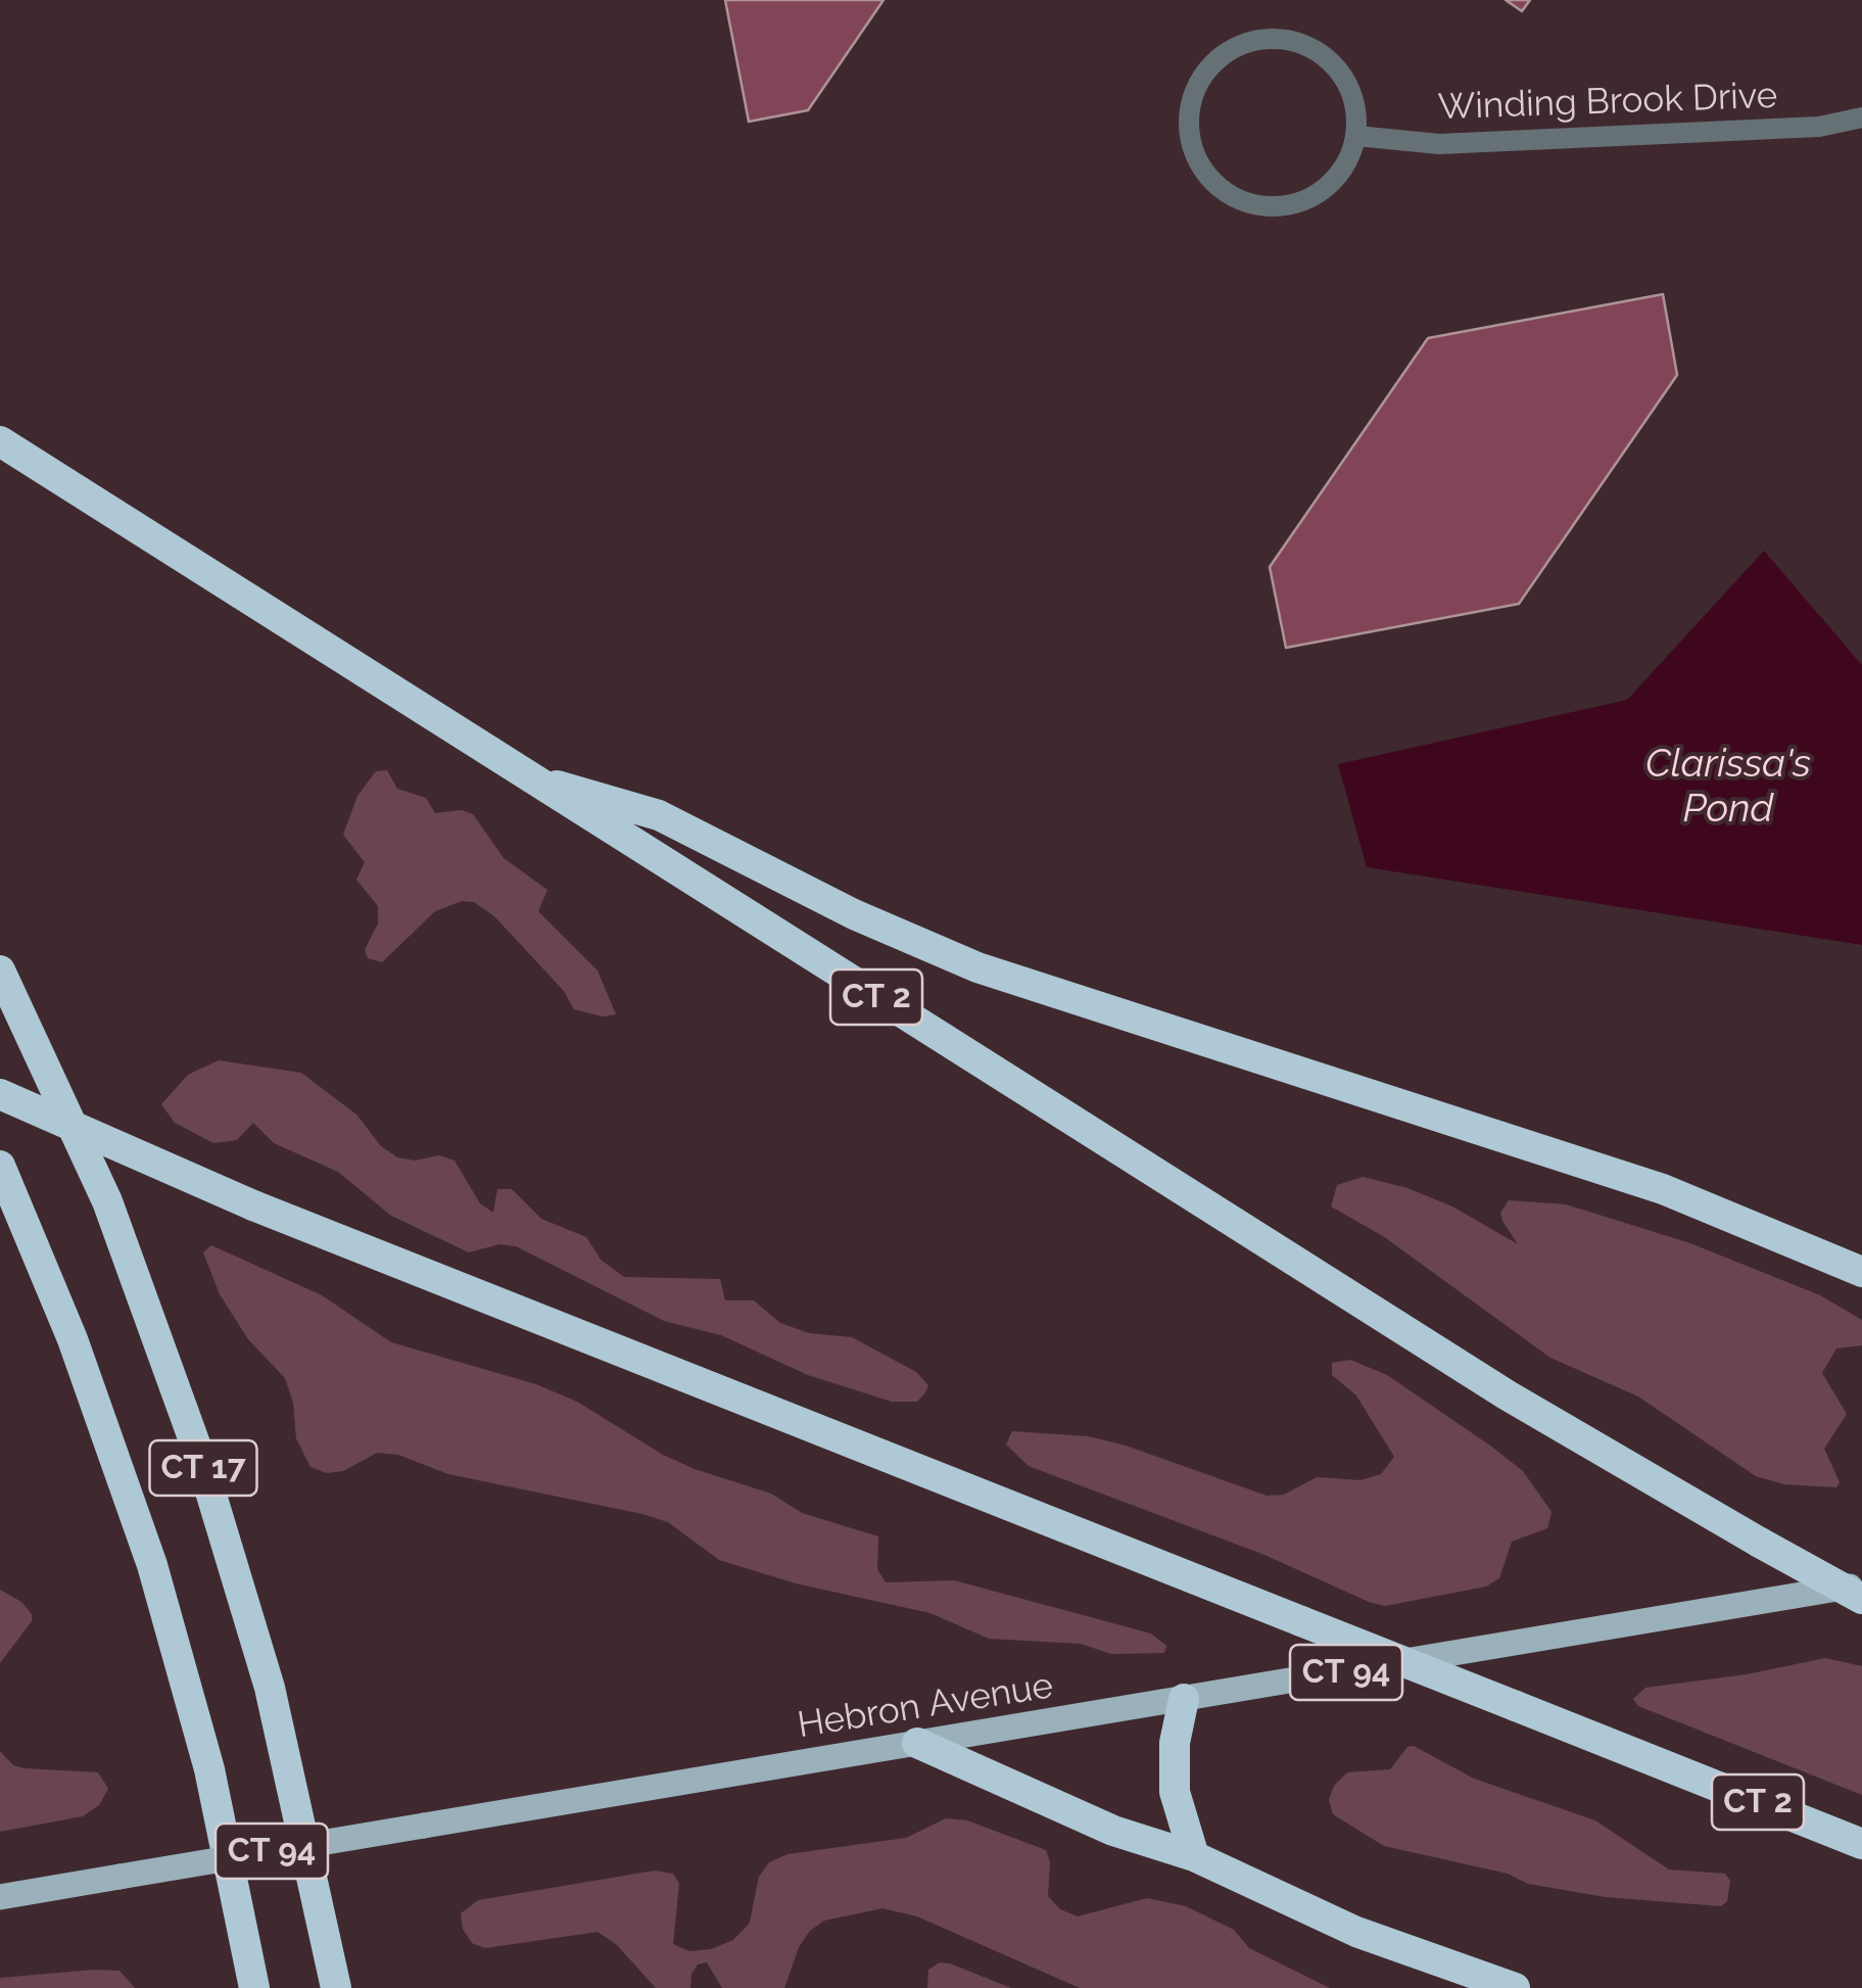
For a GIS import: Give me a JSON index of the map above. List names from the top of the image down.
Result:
{
  "streets": {
    "highway": ["CT 2", "CT 17"],
    "main road": ["CT 94", "Hebron Avenue"],
    "street": ["Winding Brook Drive"]
  },
  "water": ["Clarissa's Pond"]
}
